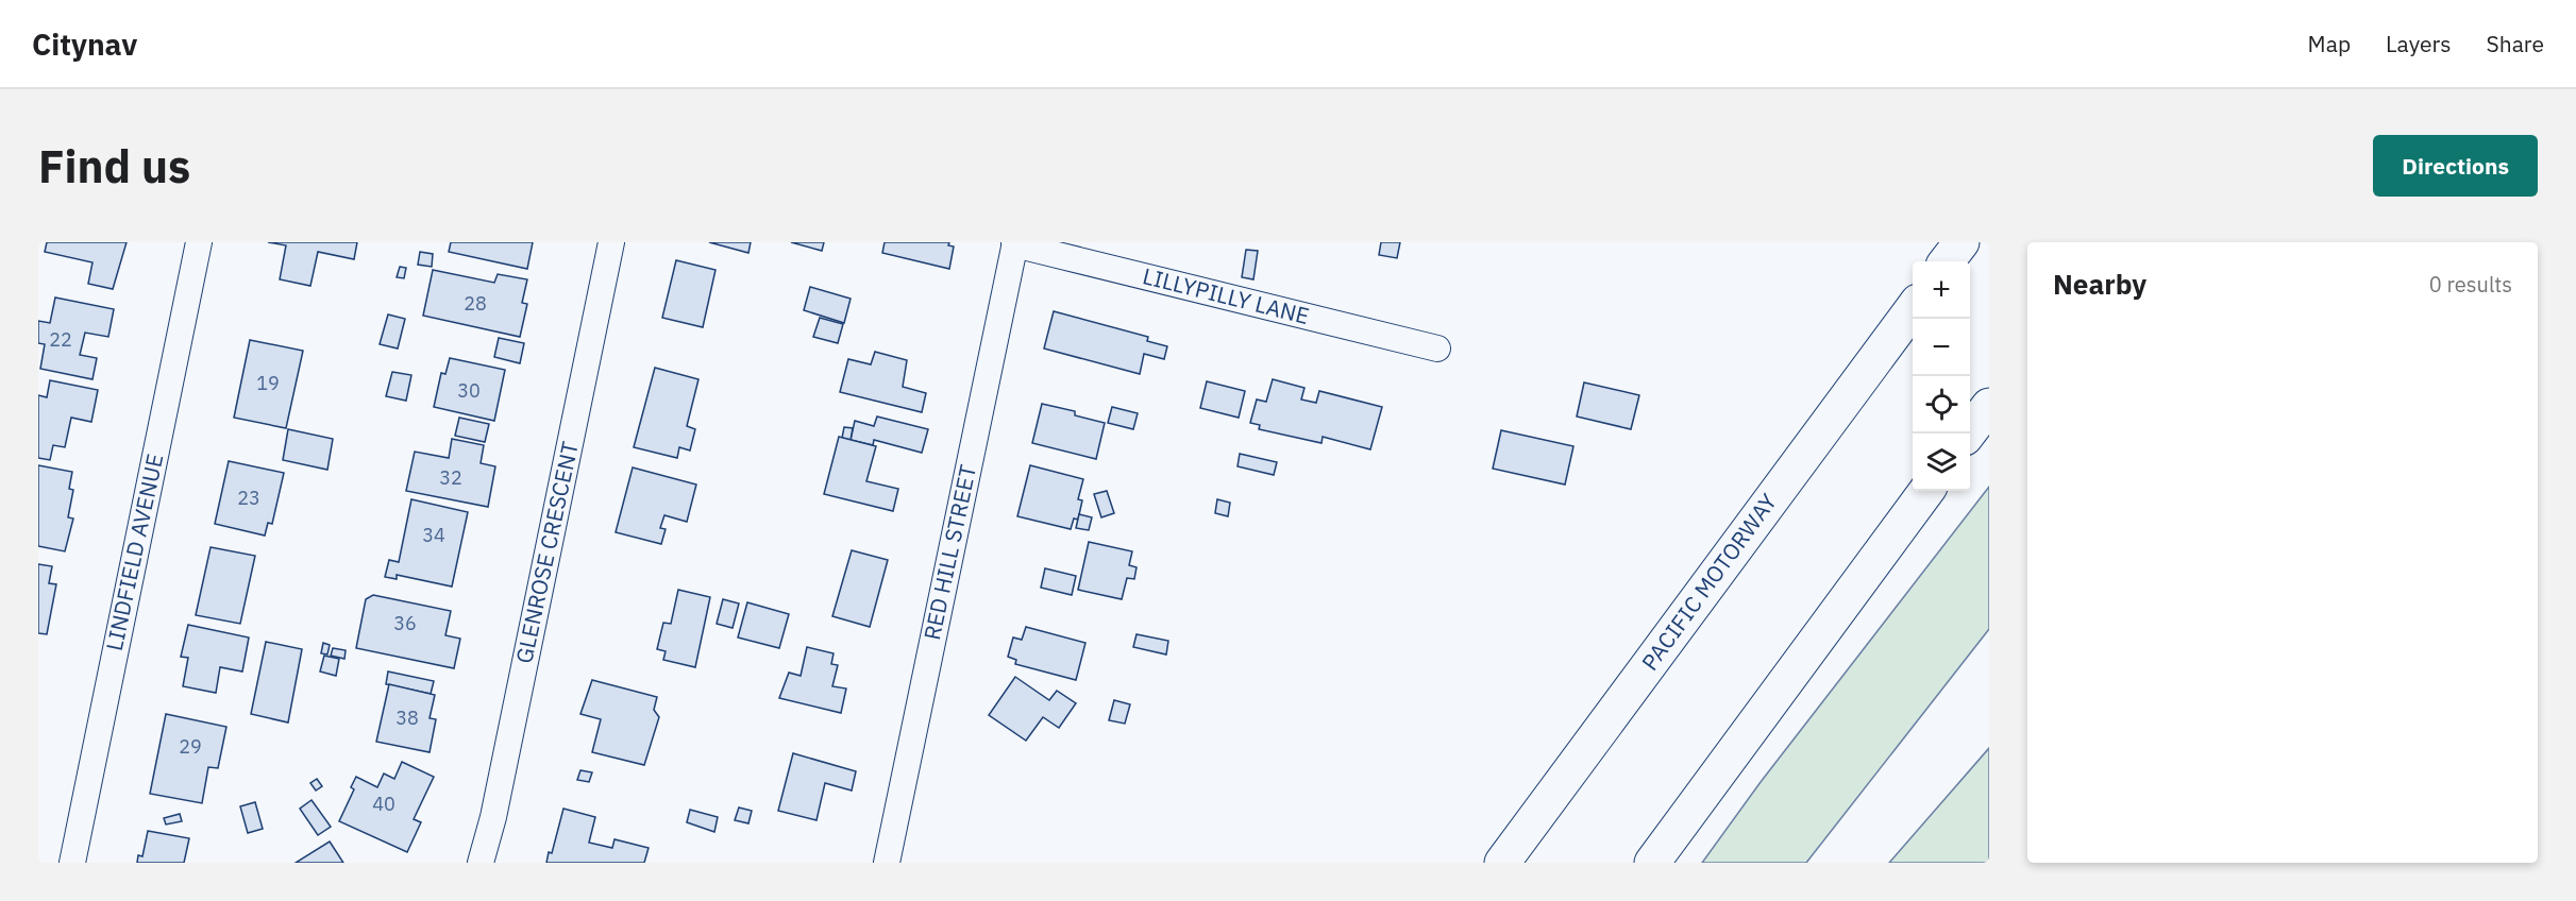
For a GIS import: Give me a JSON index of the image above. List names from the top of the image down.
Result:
{
  "streets": {
    "highway": ["PACIFIC MOTORWAY"],
    "street": [
      "LILLYPILLY LANE",
      "LINDFIELD AVENUE",
      "GLENROSE CRESCENT",
      "RED HILL STREET"
    ]
  },
  "crossings": [
    ["LILLYPILLY LANE", "RED HILL STREET"]
  ],
  "house_numbers": [
    "28",
    "22",
    "19",
    "30",
    "32",
    "23",
    "34",
    "36",
    "38",
    "29",
    "40"
  ],
  "page": {
    "header": "Citynav",
    "nav": ["Map", "Layers", "Share"],
    "buttons": "Directions",
    "title": "Find us",
    "heading": ["Nearby", "0 results"],
    "map_buttons": ["+", "−"]
  }
}
